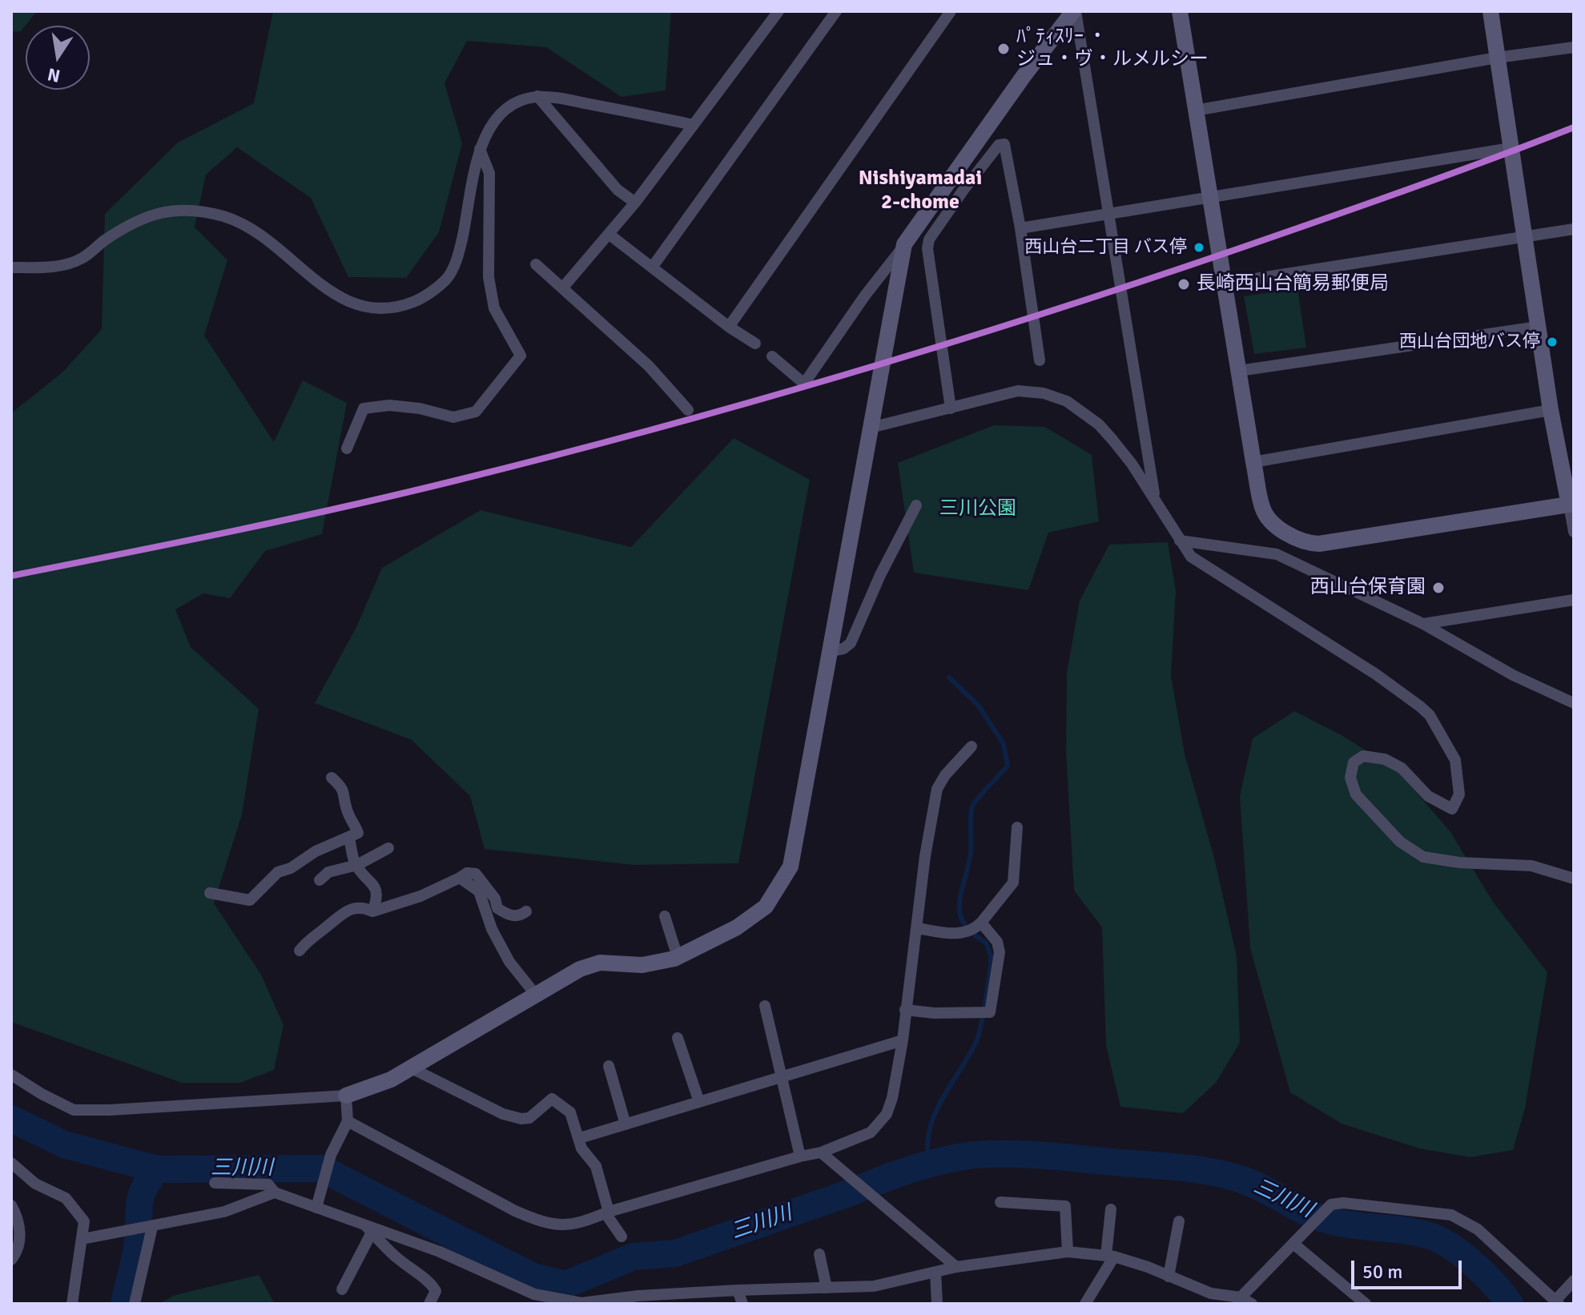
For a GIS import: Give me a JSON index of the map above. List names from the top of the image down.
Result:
{
  "districts": ["Nishiyamadai 2-chome"],
  "water": ["三川川"],
  "parks": ["三川公園"],
  "places": [
    "ﾊﾟﾃｨｽﾘｰ ・ ジュ・ヴ・ルメルシー",
    "西山台二丁目 バス停",
    "長崎西山台簡易郵便局",
    "西山台団地バス停",
    "西山台保育園"
  ],
  "scale_bar": "50 m",
  "north": "bottom"
}
